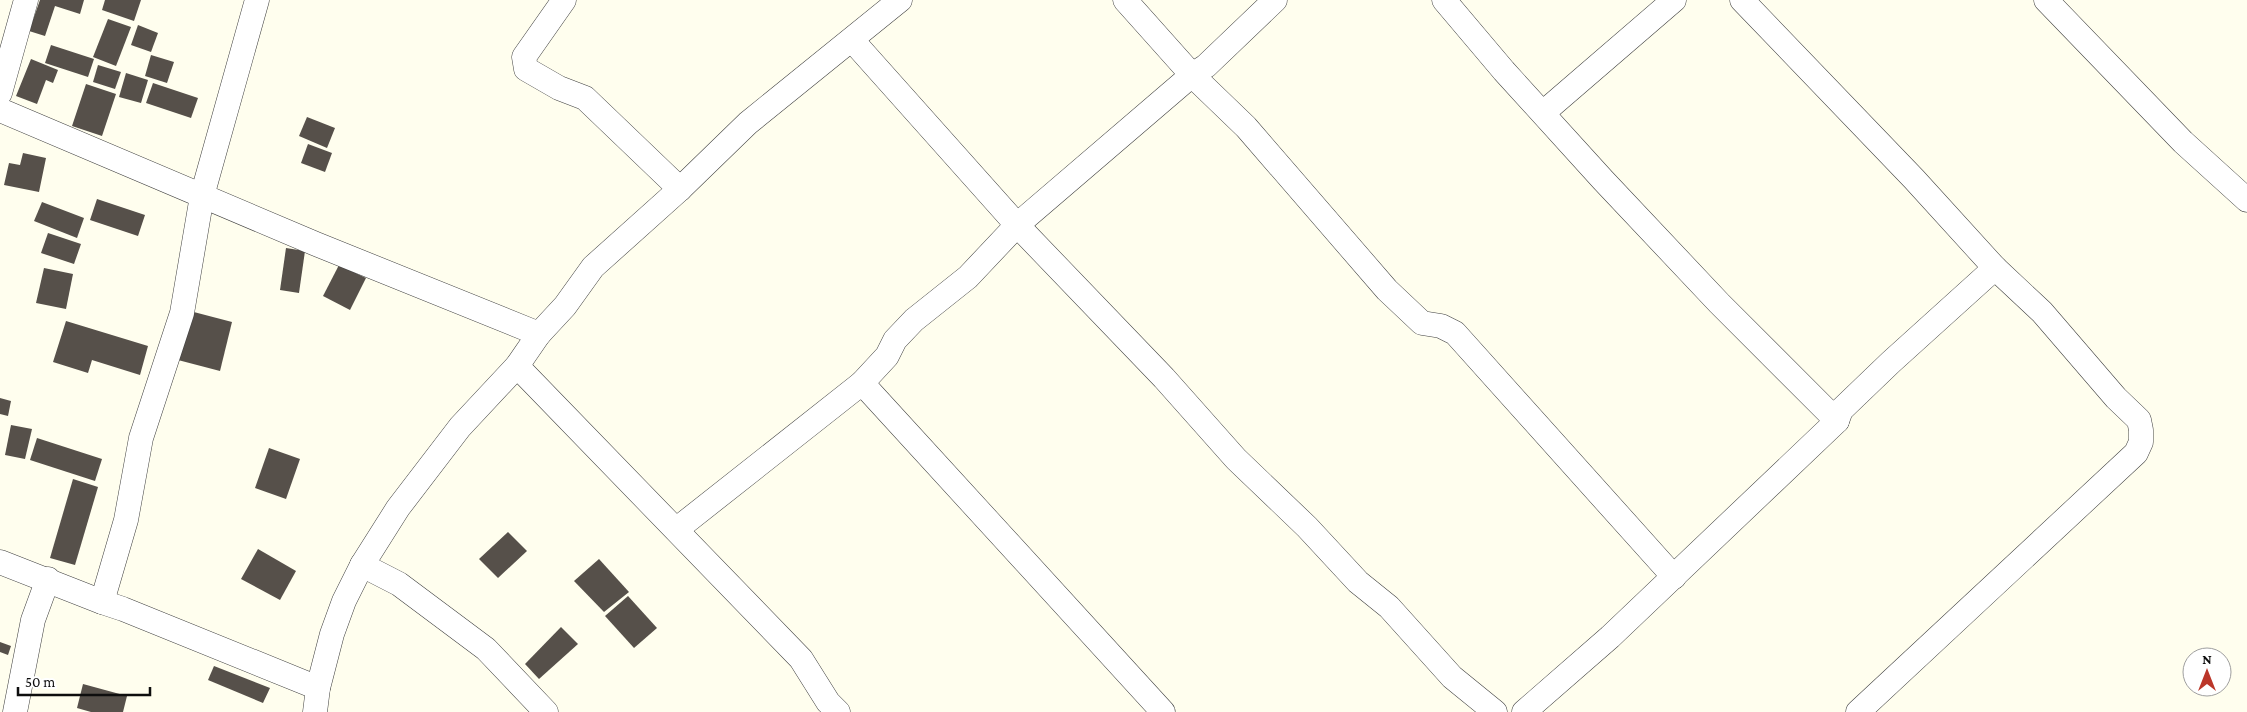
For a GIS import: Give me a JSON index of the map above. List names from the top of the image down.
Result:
{
  "scale_bar": "50 m",
  "north": "top"
}
